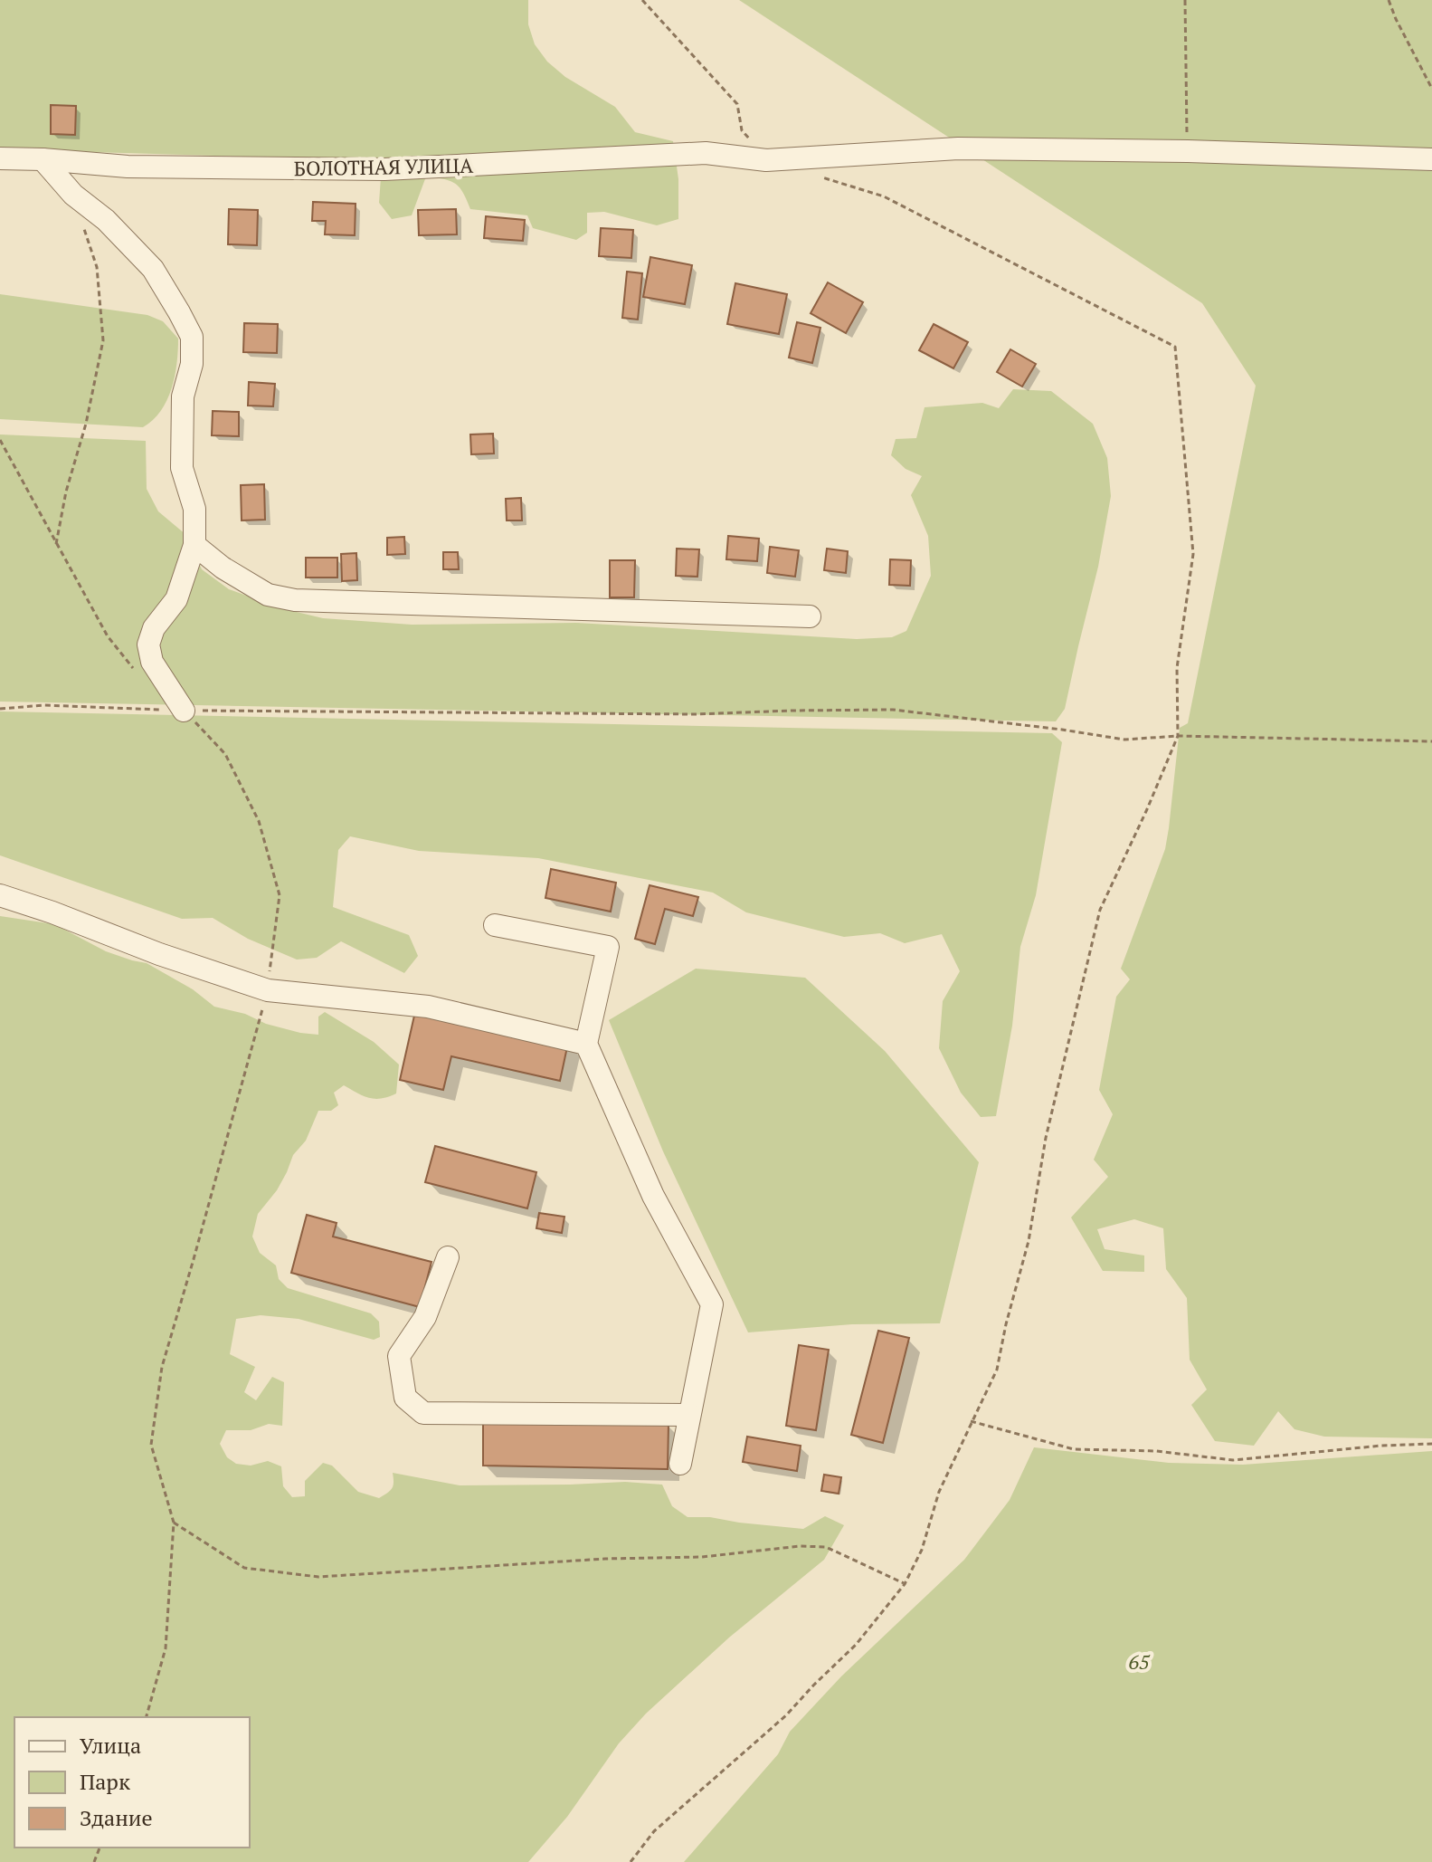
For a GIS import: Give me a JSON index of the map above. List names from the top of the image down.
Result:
{
  "streets": {
    "street": ["БОЛОТНАЯ УЛИЦА"]
  },
  "parks": ["65"],
  "legend": ["Улица", "Парк", "Здание"]
}
